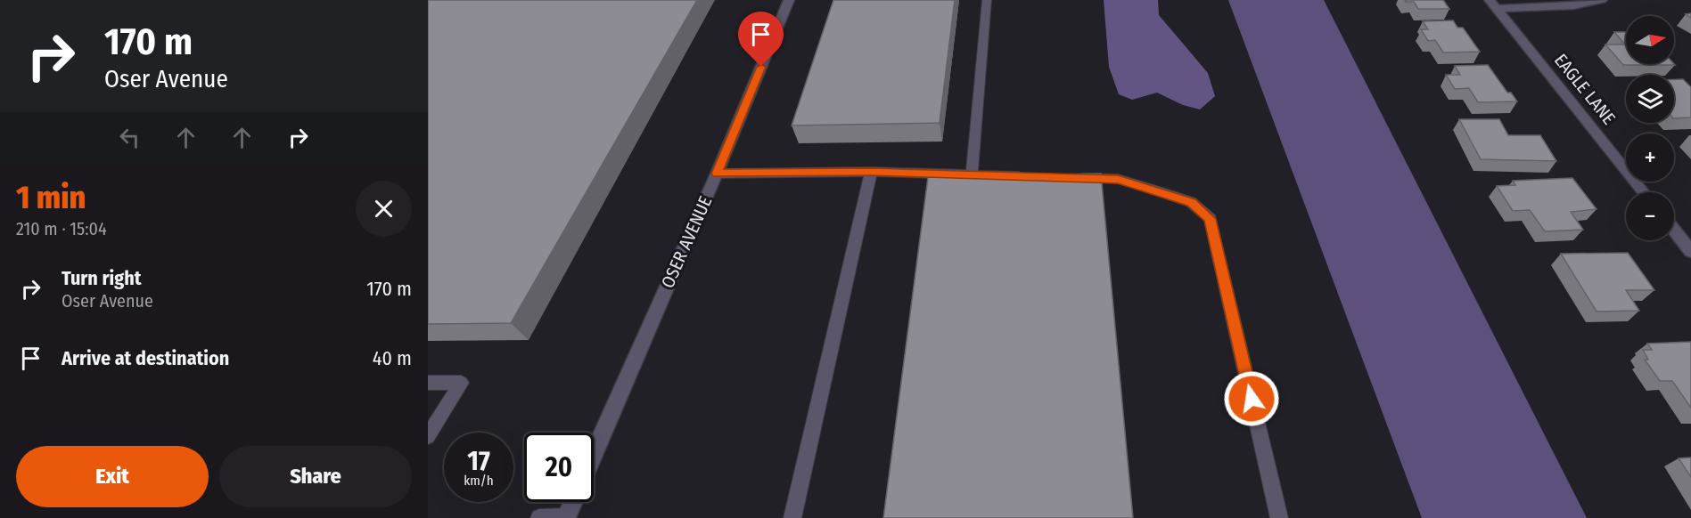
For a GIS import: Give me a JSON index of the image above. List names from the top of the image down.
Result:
{
  "streets": {
    "street": ["EAGLE LANE", "OSER AVENUE"]
  },
  "north": "right",
  "page": {
    "turn": ["170 m", "Oser Avenue"],
    "map_buttons": ["+", "−"],
    "heading": ["1 min", "210 m · 15:04"],
    "list": [
      {
        "name": "Turn right",
        "note": "Oser Avenue",
        "value": "170 m"
      },
      {
        "name": "Arrive at destination",
        "value": "40 m"
      }
    ],
    "speed": "17 km/h",
    "limit": "20",
    "buttons": ["Exit", "Share"]
  }
}
